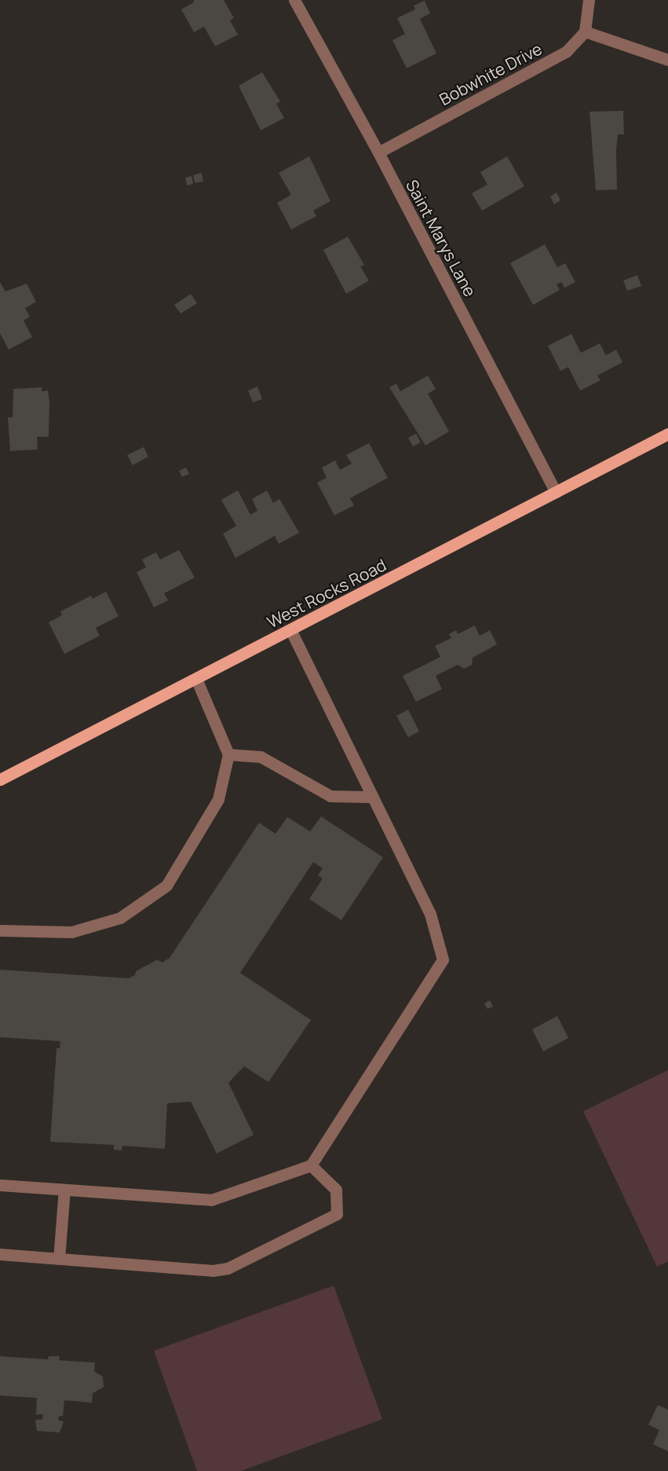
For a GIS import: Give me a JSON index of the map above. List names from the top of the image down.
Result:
{
  "streets": {
    "main road": ["West Rocks Road"],
    "street": ["Bobwhite Drive", "Saint Marys Lane"]
  },
  "crossings": [
    ["Bobwhite Drive", "Saint Marys Lane"],
    ["Saint Marys Lane", "West Rocks Road"]
  ]
}
